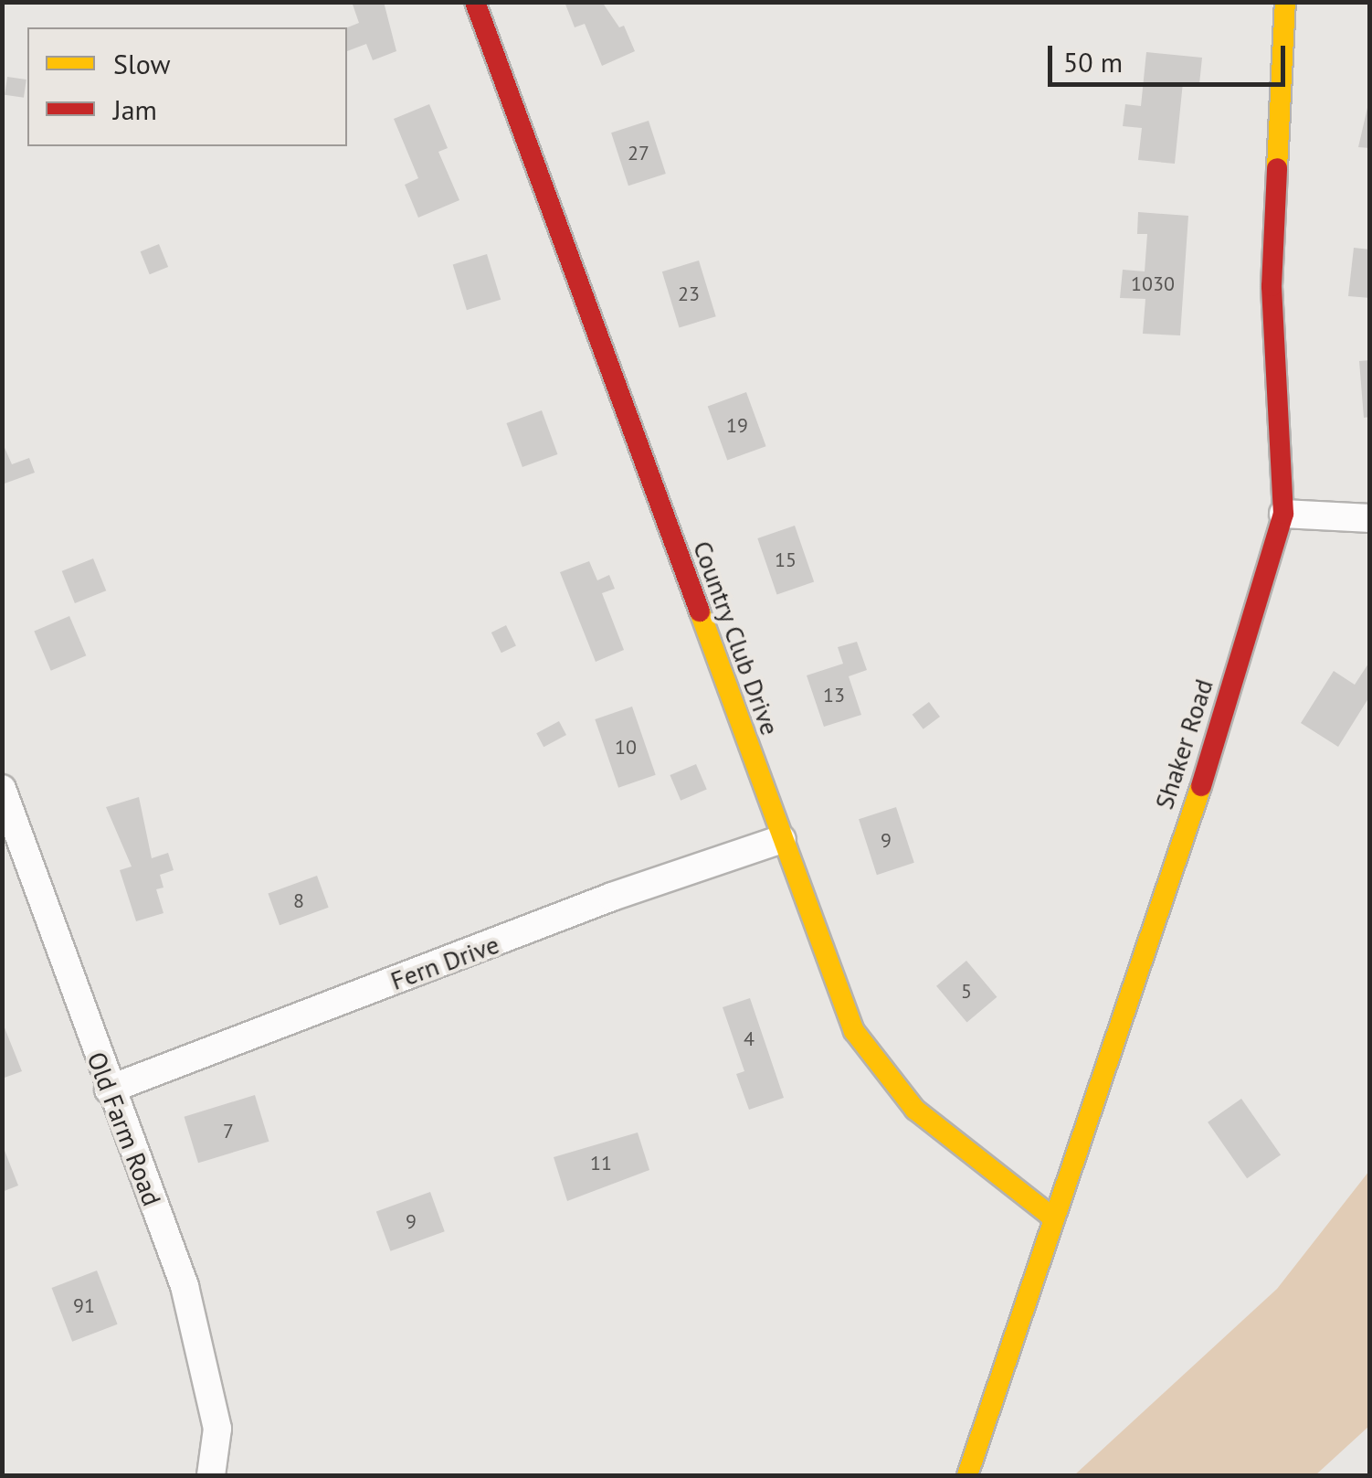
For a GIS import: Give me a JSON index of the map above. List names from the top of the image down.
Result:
{
  "streets": {
    "street": [
      "Country Club Drive",
      "Shaker Road",
      "Fern Drive",
      "Old Farm Road"
    ]
  },
  "crossings": [
    ["Country Club Drive", "Shaker Road"],
    ["Country Club Drive", "Fern Drive"],
    ["Fern Drive", "Old Farm Road"]
  ],
  "house_numbers": [
    "27",
    "1030",
    "23",
    "19",
    "15",
    "13",
    "10",
    "9",
    "8",
    "5",
    "4",
    "7",
    "11",
    "9",
    "91"
  ],
  "legend": ["Slow", "Jam"],
  "scale_bar": "50 m"
}
